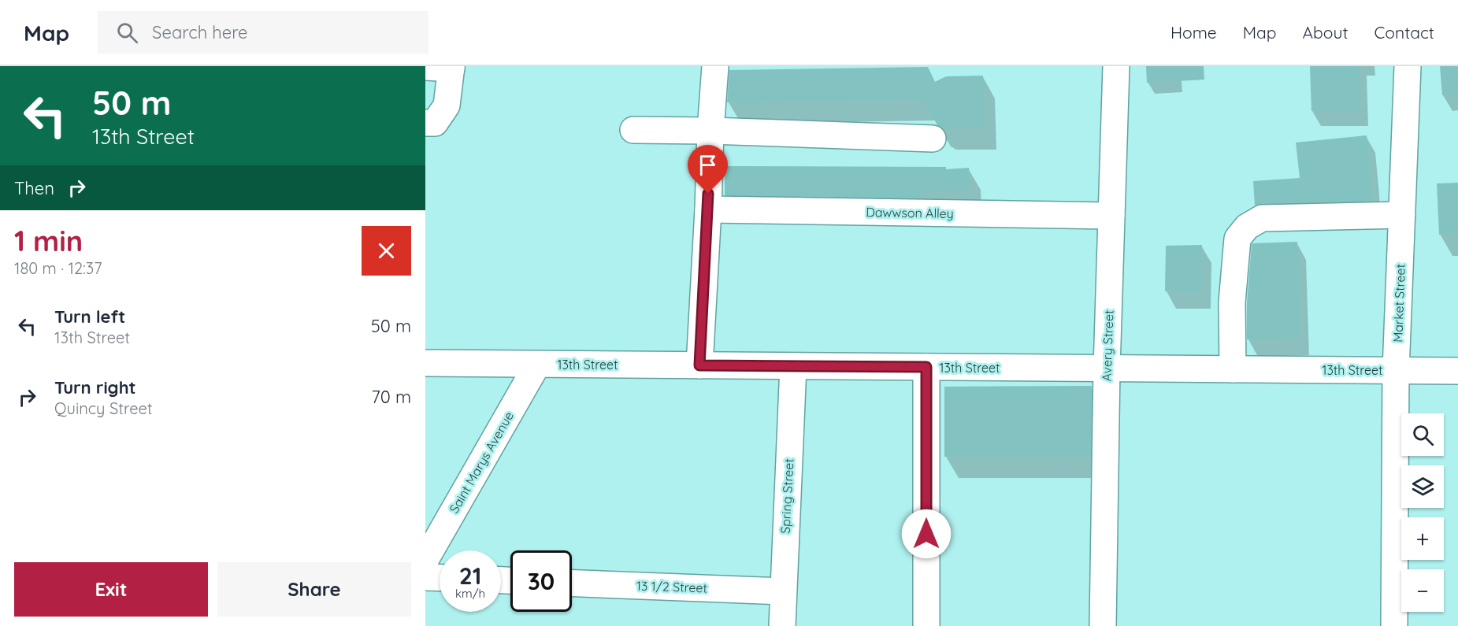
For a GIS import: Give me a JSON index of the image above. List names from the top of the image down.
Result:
{
  "streets": {
    "street": [
      "Dawwson Alley",
      "Market Street",
      "Avery Street",
      "13th Street",
      "Saint Marys Avenue",
      "Spring Street",
      "13 1/2 Street"
    ]
  },
  "crossings": [
    ["Dawwson Alley", "Avery Street"],
    ["Market Street", "13th Street"],
    ["Avery Street", "13th Street"],
    ["13th Street", "Saint Marys Avenue"],
    ["13th Street", "Spring Street"],
    ["Spring Street", "13 1/2 Street"]
  ],
  "page": {
    "header": "Map",
    "search": "Search here",
    "nav": [
      "Home",
      "Map",
      "About",
      "Contact"
    ],
    "turn": ["50 m", "13th Street"],
    "then": "Then",
    "heading": ["1 min", "180 m · 12:37"],
    "list": [
      {
        "name": "Turn left",
        "note": "13th Street",
        "value": "50 m"
      },
      {
        "name": "Turn right",
        "note": "Quincy Street",
        "value": "70 m"
      }
    ],
    "map_buttons": ["+", "−"],
    "speed": "21 km/h",
    "limit": "30",
    "buttons": ["Exit", "Share"]
  }
}
